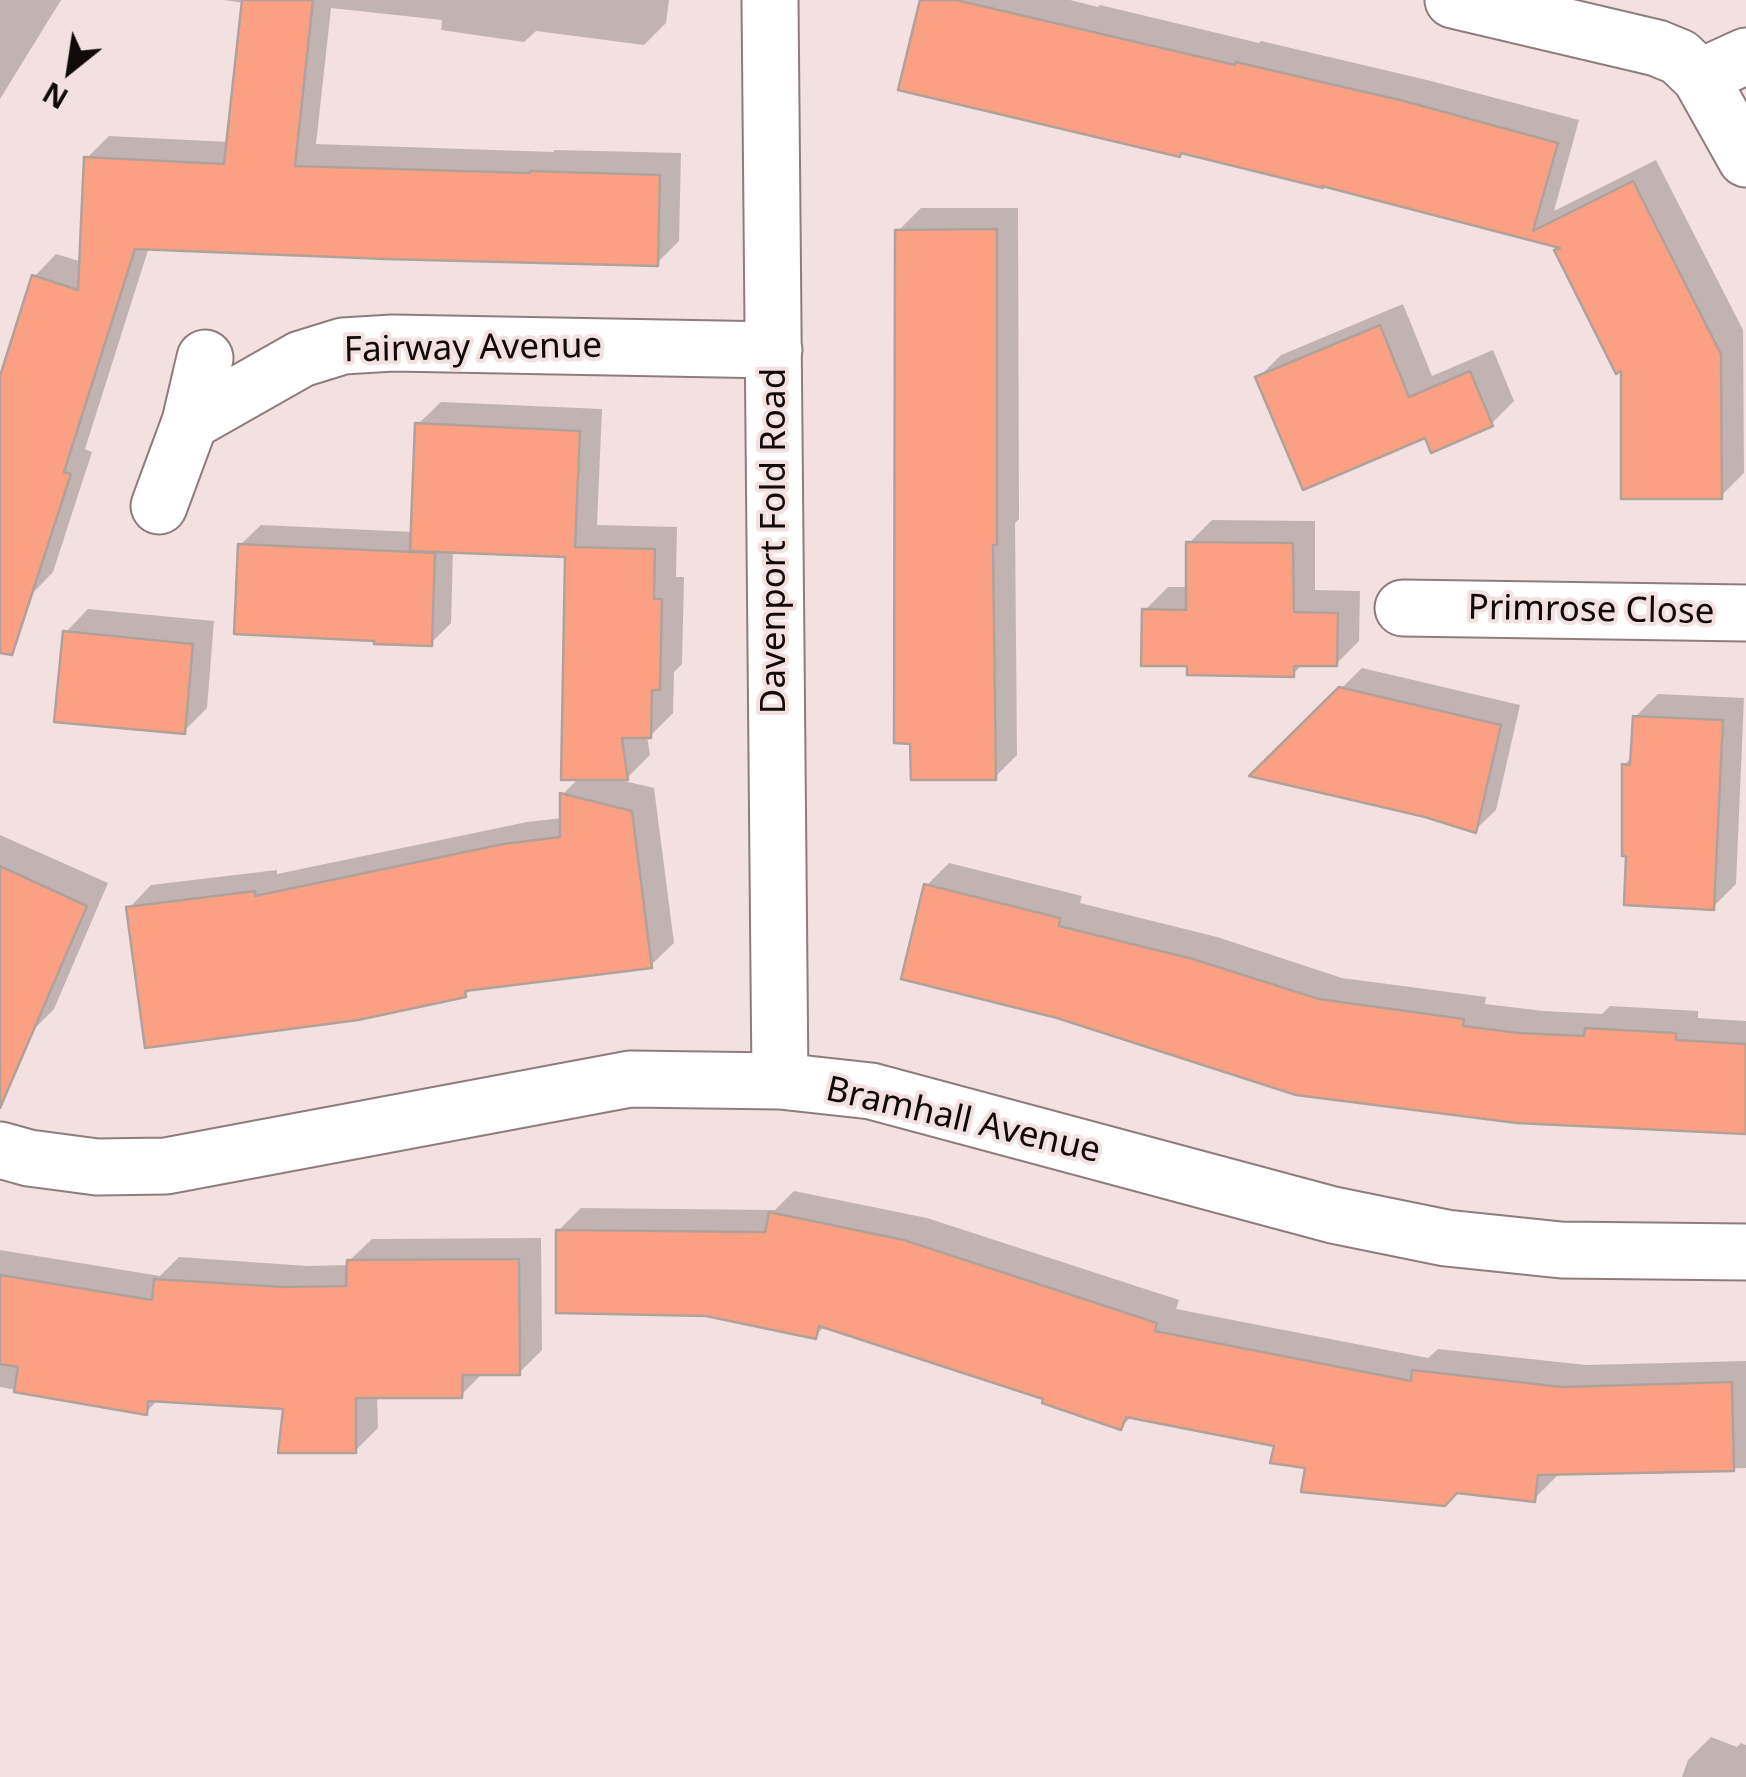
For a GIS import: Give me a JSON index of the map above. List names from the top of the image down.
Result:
{
  "streets": {
    "street": [
      "Fairway Avenue",
      "Davenport Fold Road",
      "Primrose Close",
      "Bramhall Avenue"
    ]
  },
  "crossings": [
    ["Fairway Avenue", "Davenport Fold Road"],
    ["Davenport Fold Road", "Bramhall Avenue"]
  ],
  "north": "bottom left"
}
